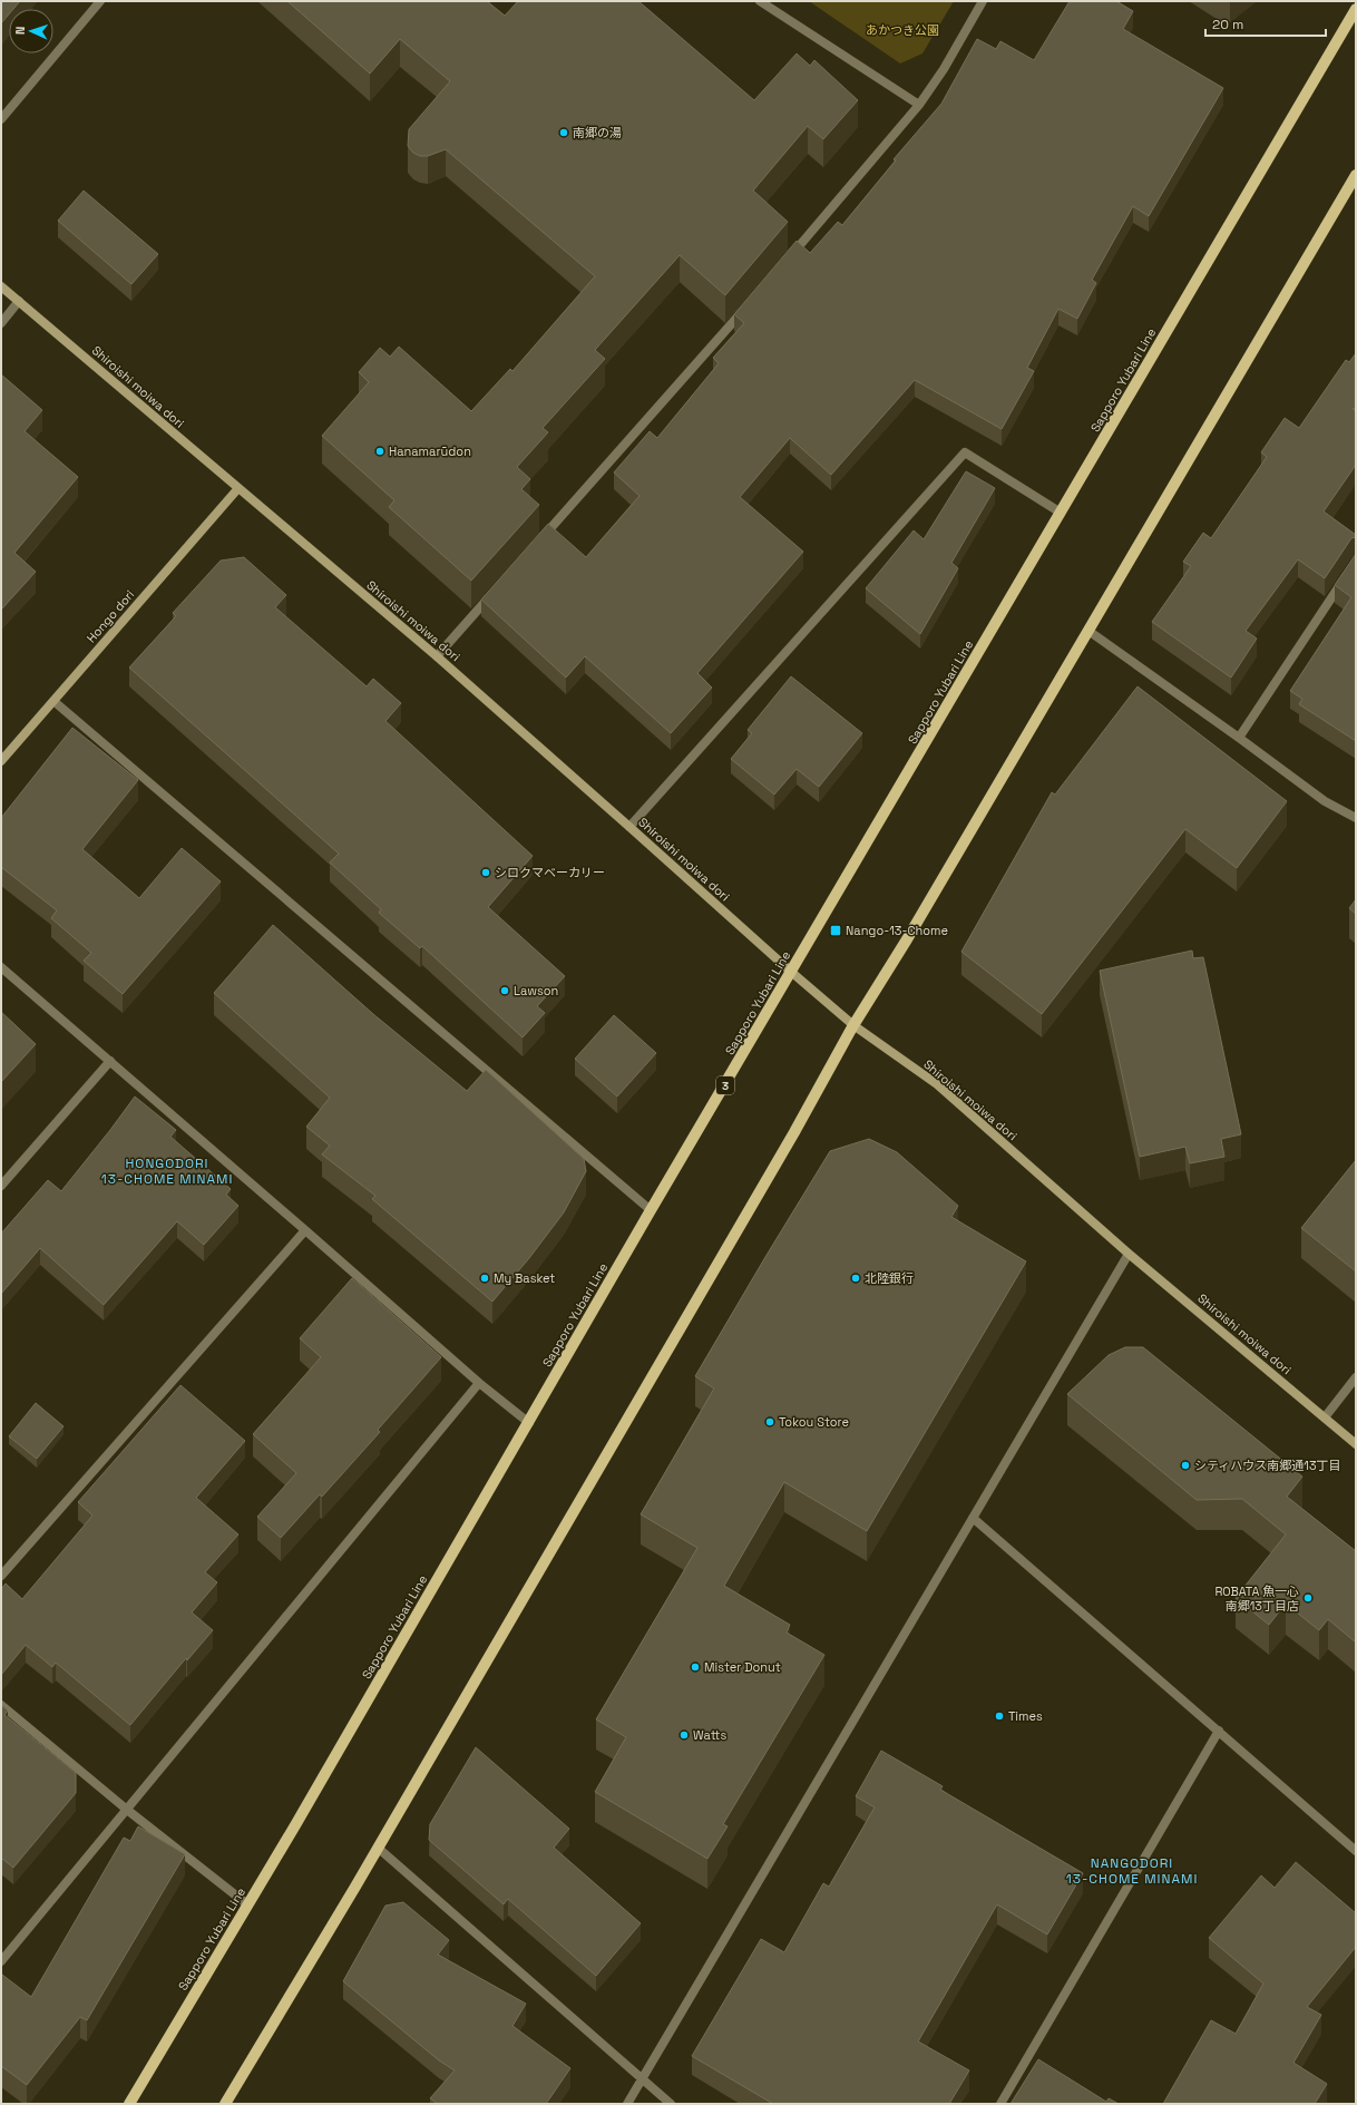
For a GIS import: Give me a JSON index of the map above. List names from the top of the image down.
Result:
{
  "streets": {
    "main road": [
      "Sapporo Yubari Line",
      "Shiroishi moiwa dori",
      "Hongo dori",
      "3"
    ]
  },
  "crossings": [
    ["Sapporo Yubari Line", "Shiroishi moiwa dori"],
    ["Shiroishi moiwa dori", "Hongo dori"]
  ],
  "districts": ["HONGODORI 13-CHOME MINAMI", "NANGODORI 13-CHOME MINAMI"],
  "parks": ["あかつき公園"],
  "places": {
    "other": [
      "南郷の湯",
      "Hanamarūdon",
      "シロクマベーカリー",
      "Lawson",
      "My Basket",
      "北陸銀行",
      "Tokou Store",
      "シティハウス南郷通13丁目",
      "ROBATA 魚一心 南郷13丁目店",
      "Mister Donut",
      "Times",
      "Watts"
    ],
    "transit": ["Nango-13-Chome"]
  },
  "scale_bar": "20 m",
  "north": "left"
}
